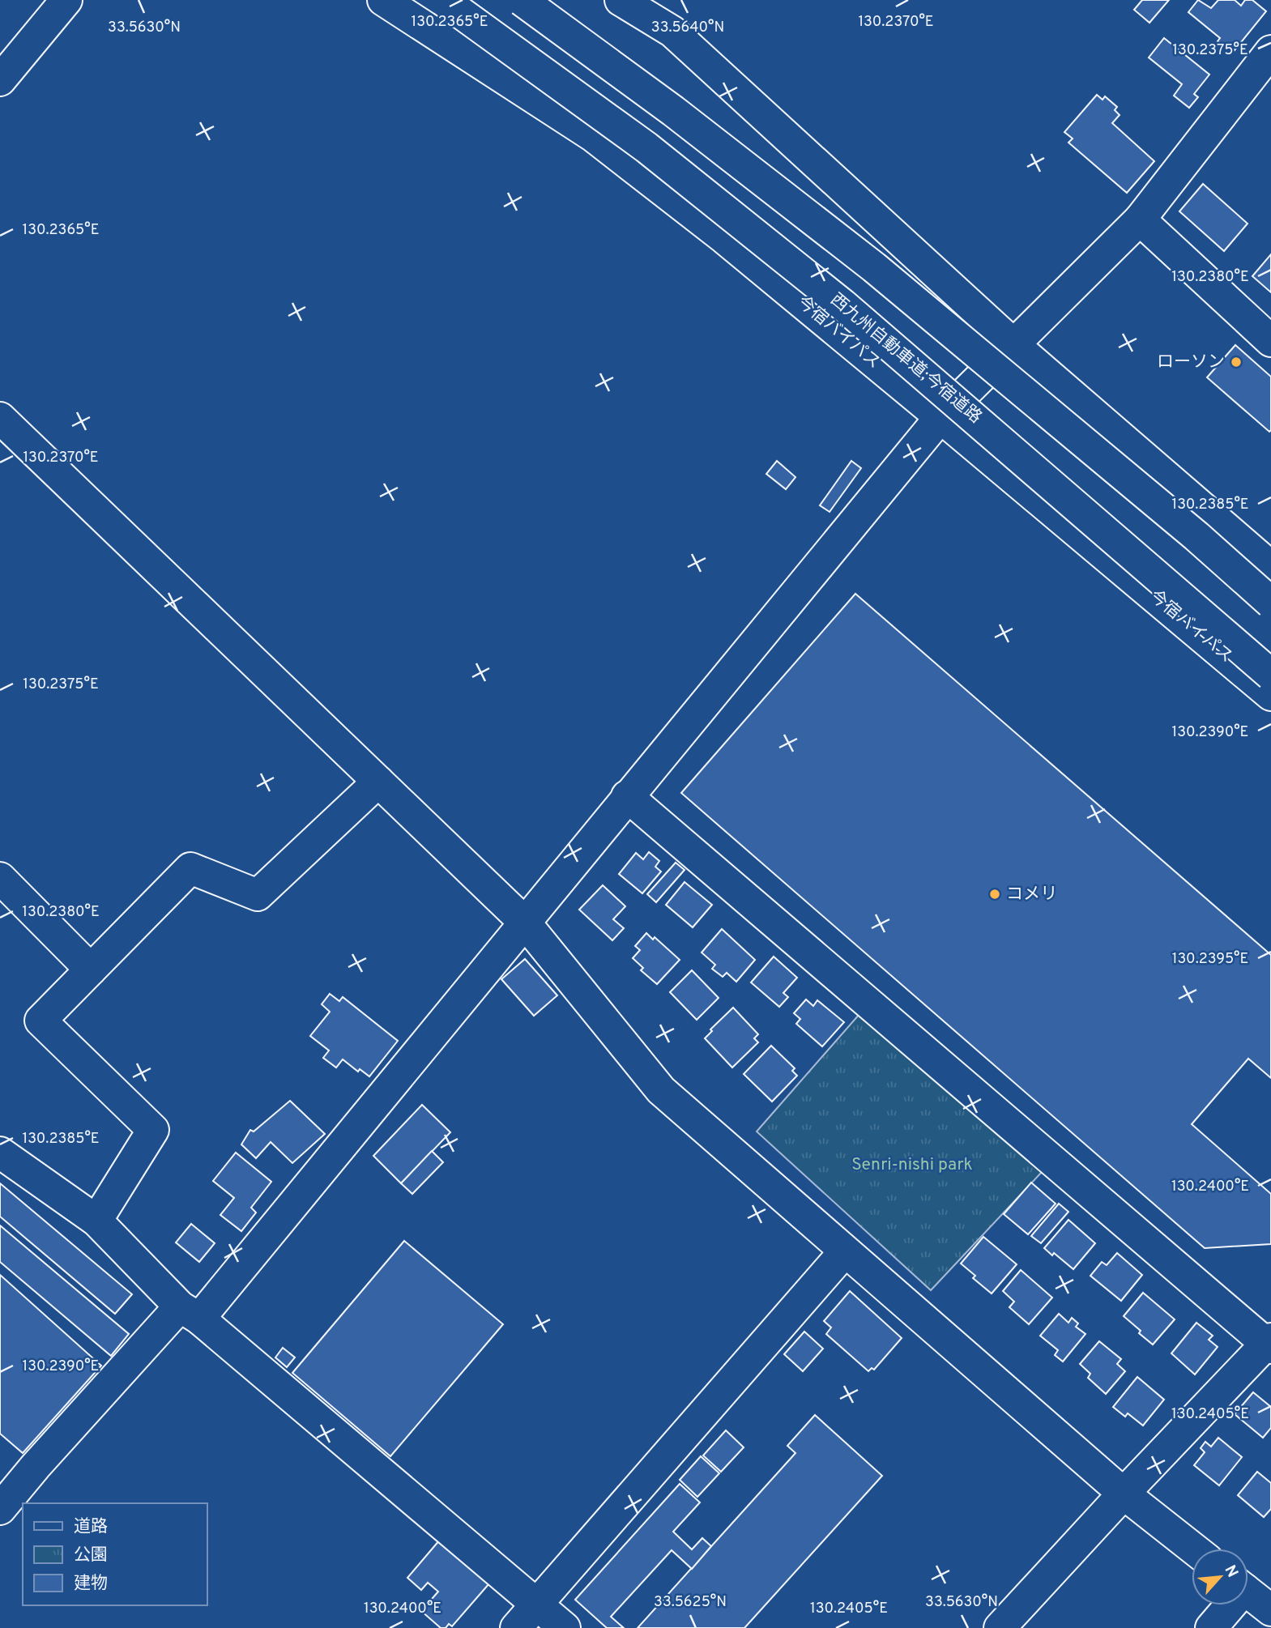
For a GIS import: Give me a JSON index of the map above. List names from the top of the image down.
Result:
{
  "streets": {
    "main road": ["今宿バイパス", "西九州自動車道;今宿道路"]
  },
  "parks": ["Senri-nishi park"],
  "places": ["ローソン", "コメリ"],
  "legend": ["道路", "公園", "建物"],
  "north": "top right",
  "coordinates": [
    "130.2365°E",
    "130.2370°E",
    "33.5630°N",
    "33.5640°N",
    "130.2375°E",
    "130.2380°E",
    "130.2385°E",
    "130.2390°E",
    "130.2395°E",
    "130.2400°E",
    "130.2405°E",
    "33.5625°N"
  ]
}
